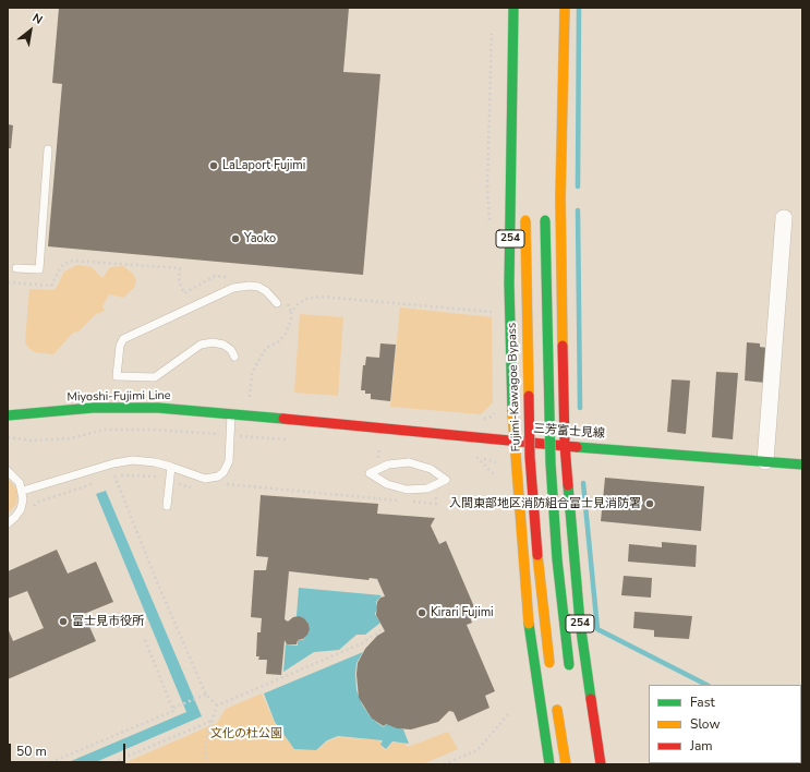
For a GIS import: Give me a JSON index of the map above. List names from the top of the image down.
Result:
{
  "streets": {
    "main road": [
      "254",
      "Fujimi-Kawagoe Bypass",
      "Miyoshi-Fujimi Line",
      "三芳富士見線"
    ]
  },
  "crossings": [
    ["254", "三芳富士見線"],
    ["Miyoshi-Fujimi Line", "三芳富士見線"]
  ],
  "parks": ["文化の杜公園"],
  "places": [
    "LaLaport Fujimi",
    "Yaoko",
    "入間東部地区消防組合富士見消防署",
    "Kirari Fujimi",
    "富士見市役所"
  ],
  "legend": ["Fast", "Slow", "Jam"],
  "scale_bar": "50 m",
  "north": "top right"
}
